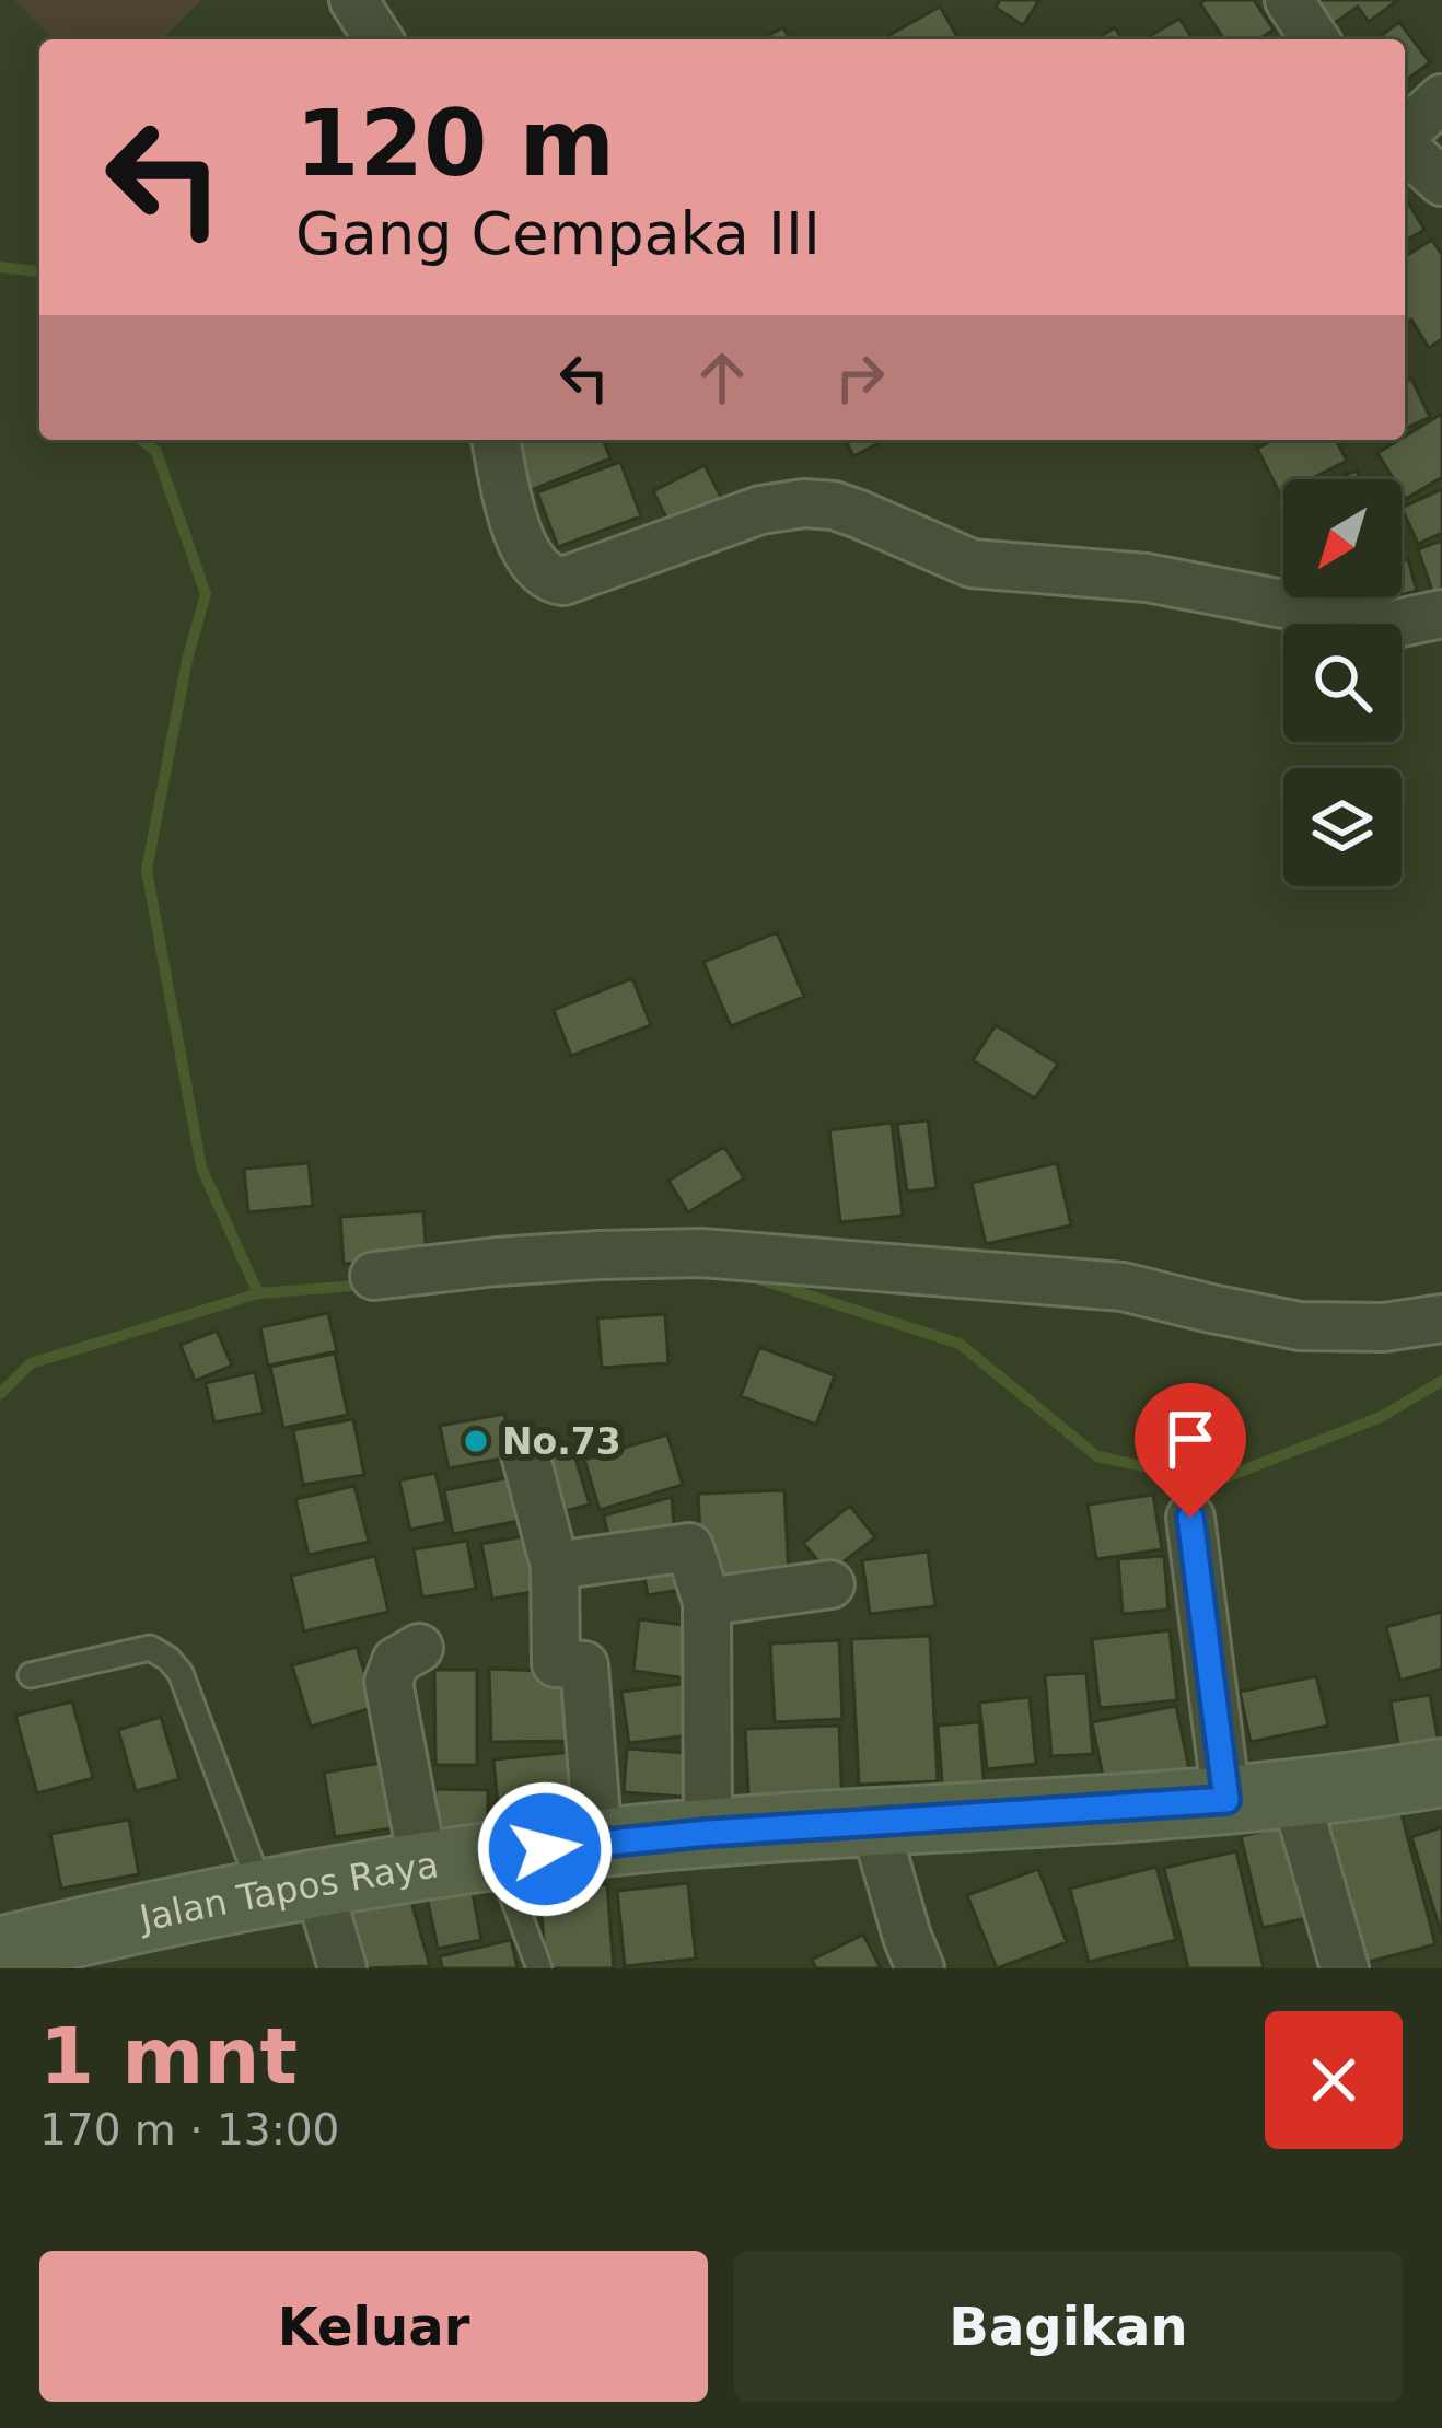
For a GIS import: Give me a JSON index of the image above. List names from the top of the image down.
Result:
{
  "streets": {
    "main road": ["Jalan Tapos Raya"]
  },
  "places": ["No.73"],
  "north": "bottom left",
  "page": {
    "turn": ["120 m", "Gang Cempaka III"],
    "heading": ["1 mnt", "170 m · 13:00"],
    "buttons": ["Keluar", "Bagikan"]
  }
}
